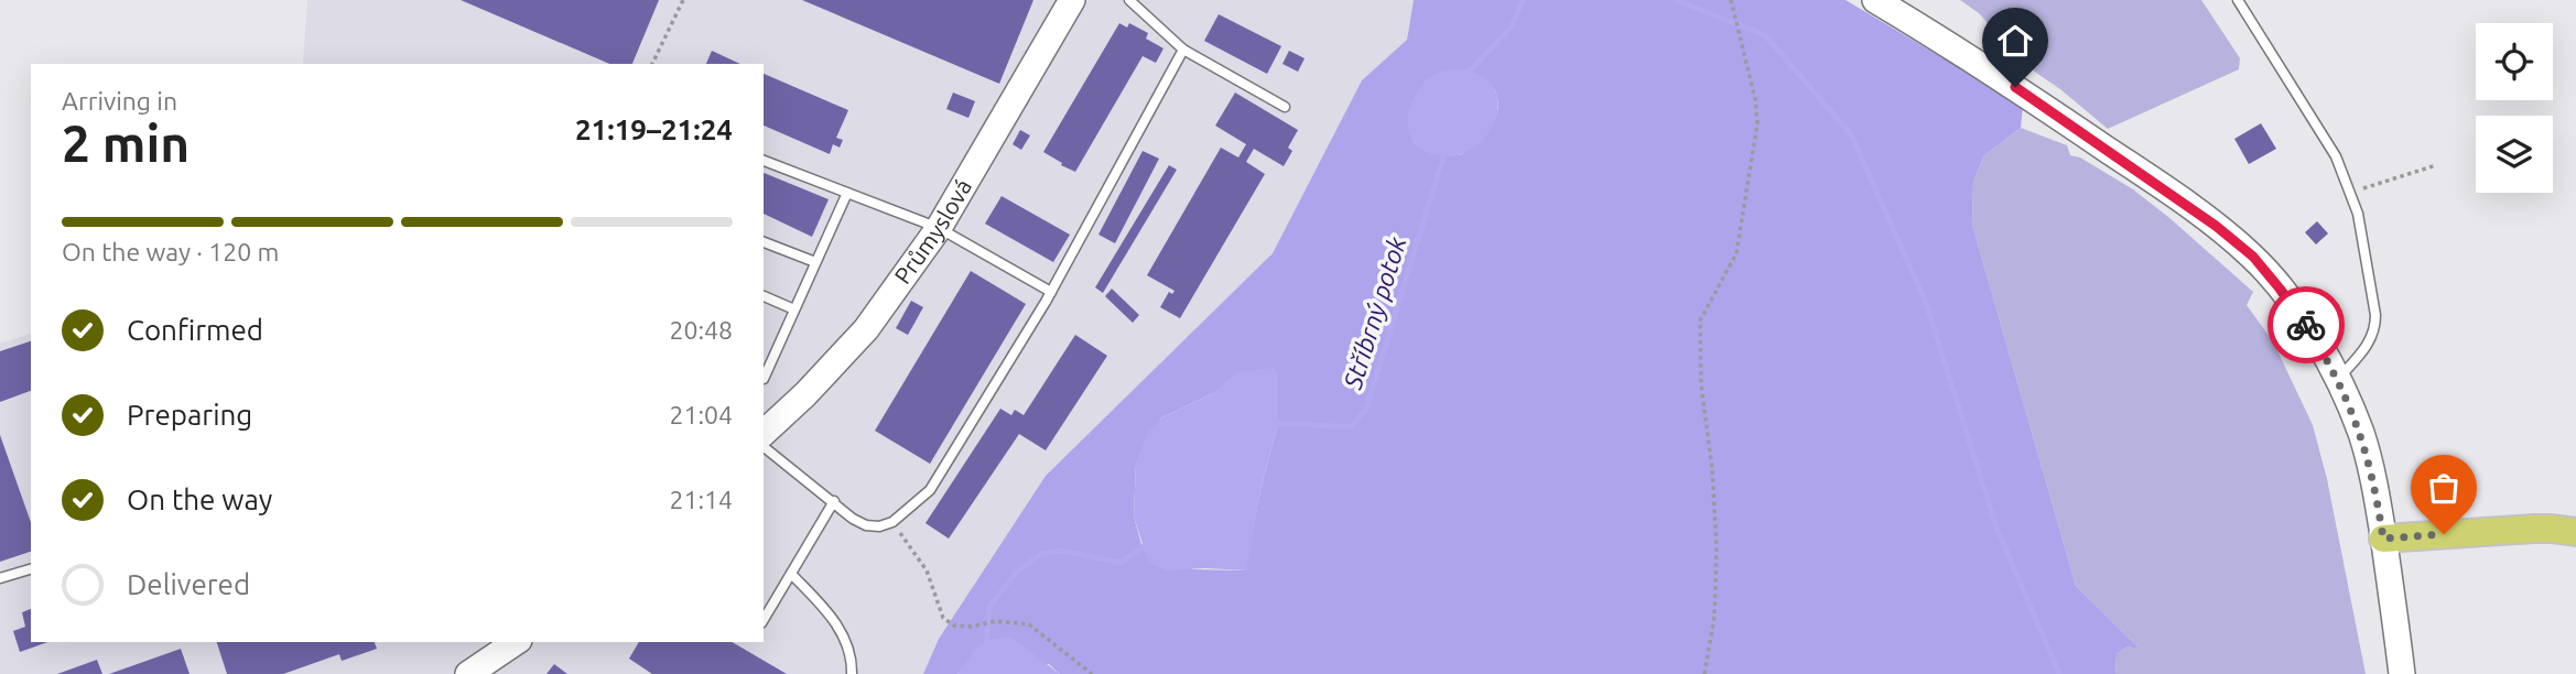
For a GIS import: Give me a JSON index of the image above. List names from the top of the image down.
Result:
{
  "streets": {
    "street": ["Průmyslová"]
  },
  "water": ["Stříbrný potok"],
  "page": {
    "heading": ["2 min", "Arriving in", "21:19–21:24"],
    "bar": "On the way · 120 m",
    "list": [
      ["Confirmed", "20:48"],
      ["Preparing", "21:04"],
      ["On the way", "21:14"],
      "Delivered"
    ]
  }
}
